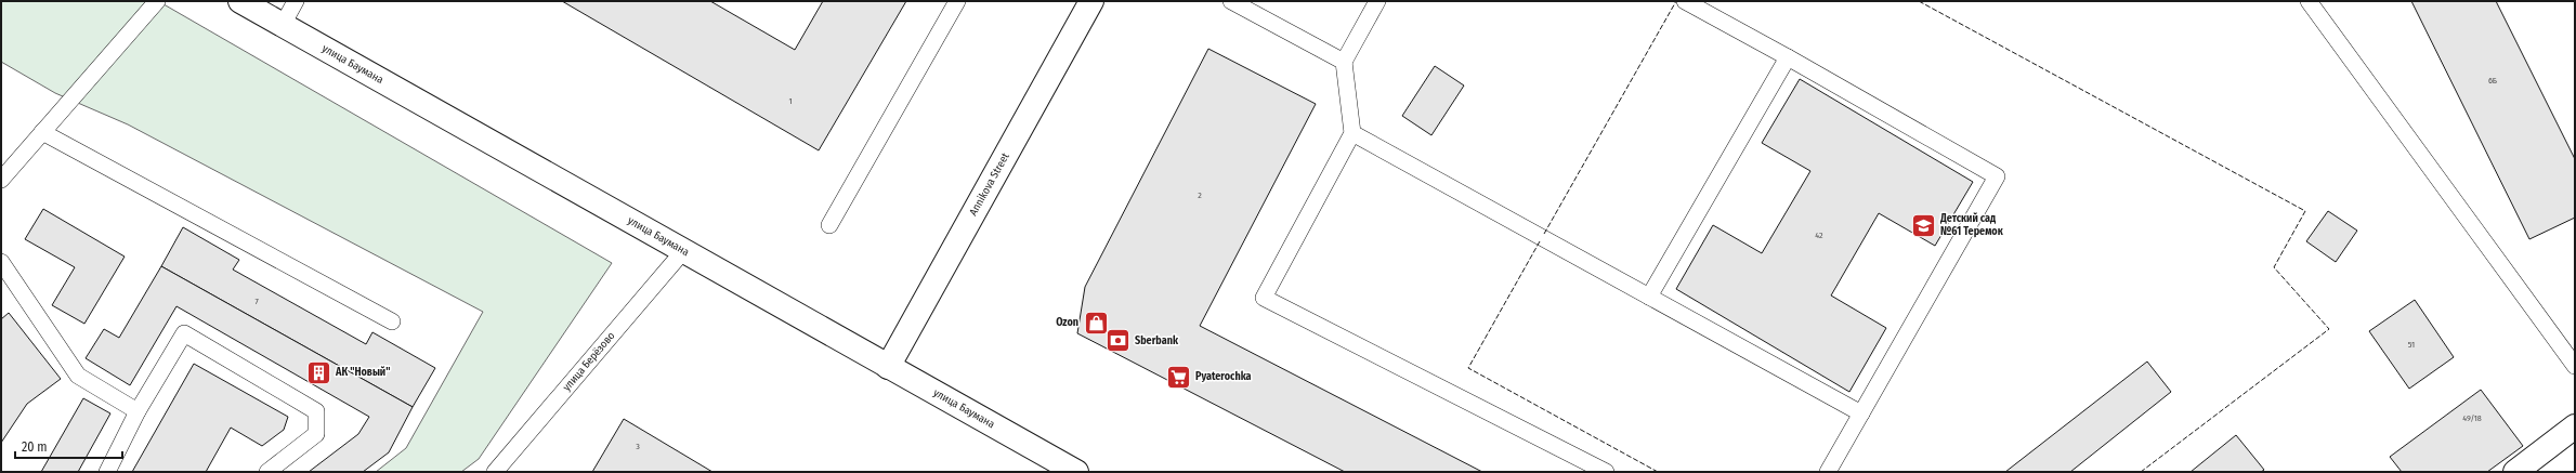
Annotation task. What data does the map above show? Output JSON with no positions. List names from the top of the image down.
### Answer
{
  "streets": {
    "street": ["улица Баумана", "Annikova Street"],
    "lane": ["улица Берёзово"]
  },
  "crossings": [
    ["улица Баумана", "Annikova Street"],
    ["улица Баумана", "улица Берёзово"]
  ],
  "places": {
    "school or university": ["Детский сад №61 Теремок"],
    "shop": ["Ozon"],
    "bank": ["Sberbank"],
    "building": ["АК \"Новый\""],
    "supermarket": ["Pyaterochka"]
  },
  "house_numbers": [
    "6Б",
    "1",
    "2",
    "42",
    "7",
    "51",
    "49/18",
    "3"
  ],
  "scale_bar": "20 m"
}
